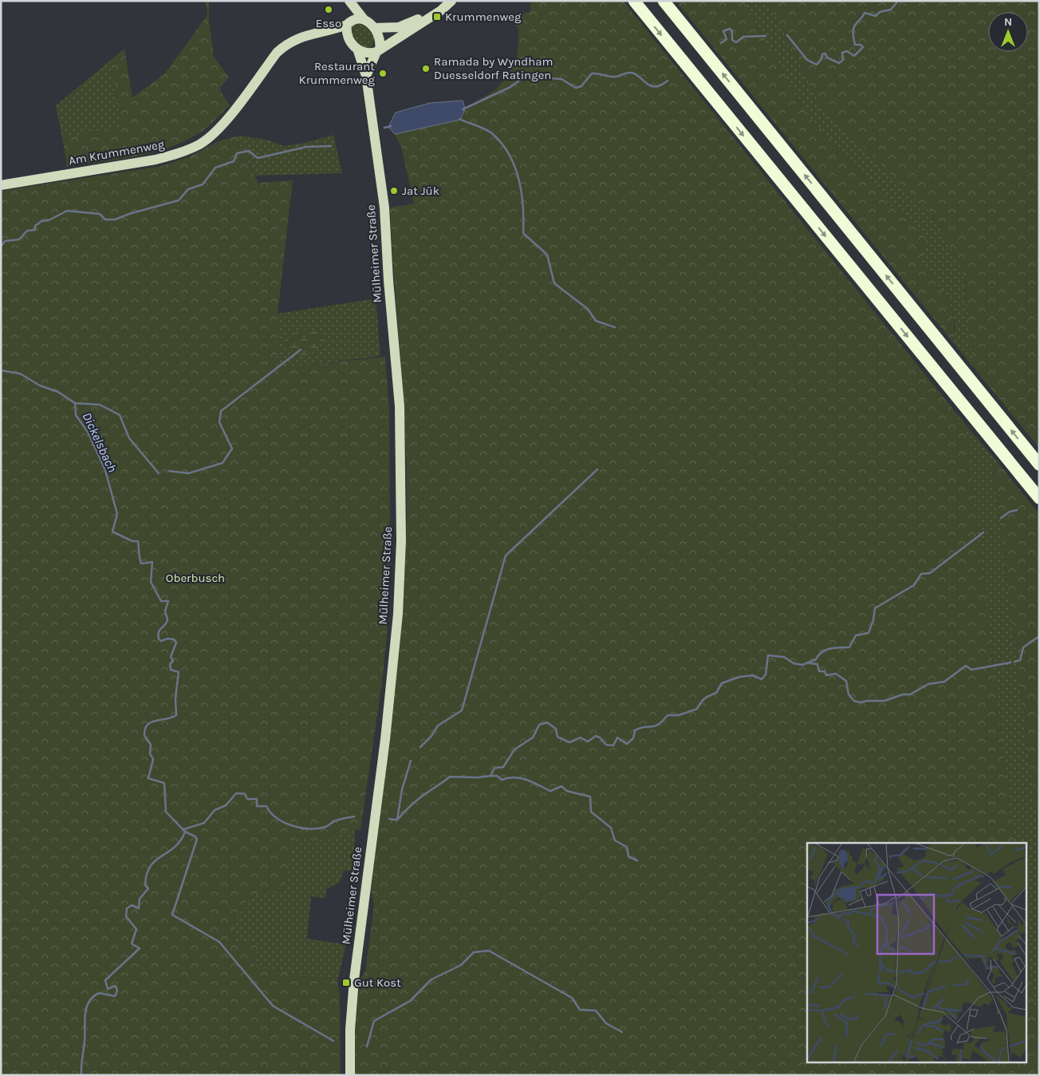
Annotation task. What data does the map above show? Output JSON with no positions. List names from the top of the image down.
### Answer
{
  "streets": {
    "main road": ["Am Krummenweg", "Mülheimer Straße"]
  },
  "crossings": [
    ["Am Krummenweg", "Mülheimer Straße"]
  ],
  "water": ["Dickelsbach"],
  "parks": ["Oberbusch"],
  "places": {
    "other": [
      "Esso",
      "Ramada by Wyndham Duesseldorf Ratingen",
      "Restaurant Krummenweg",
      "Jat Jük"
    ],
    "transit": ["Krummenweg", "Gut Kost"]
  },
  "north": "top"
}
